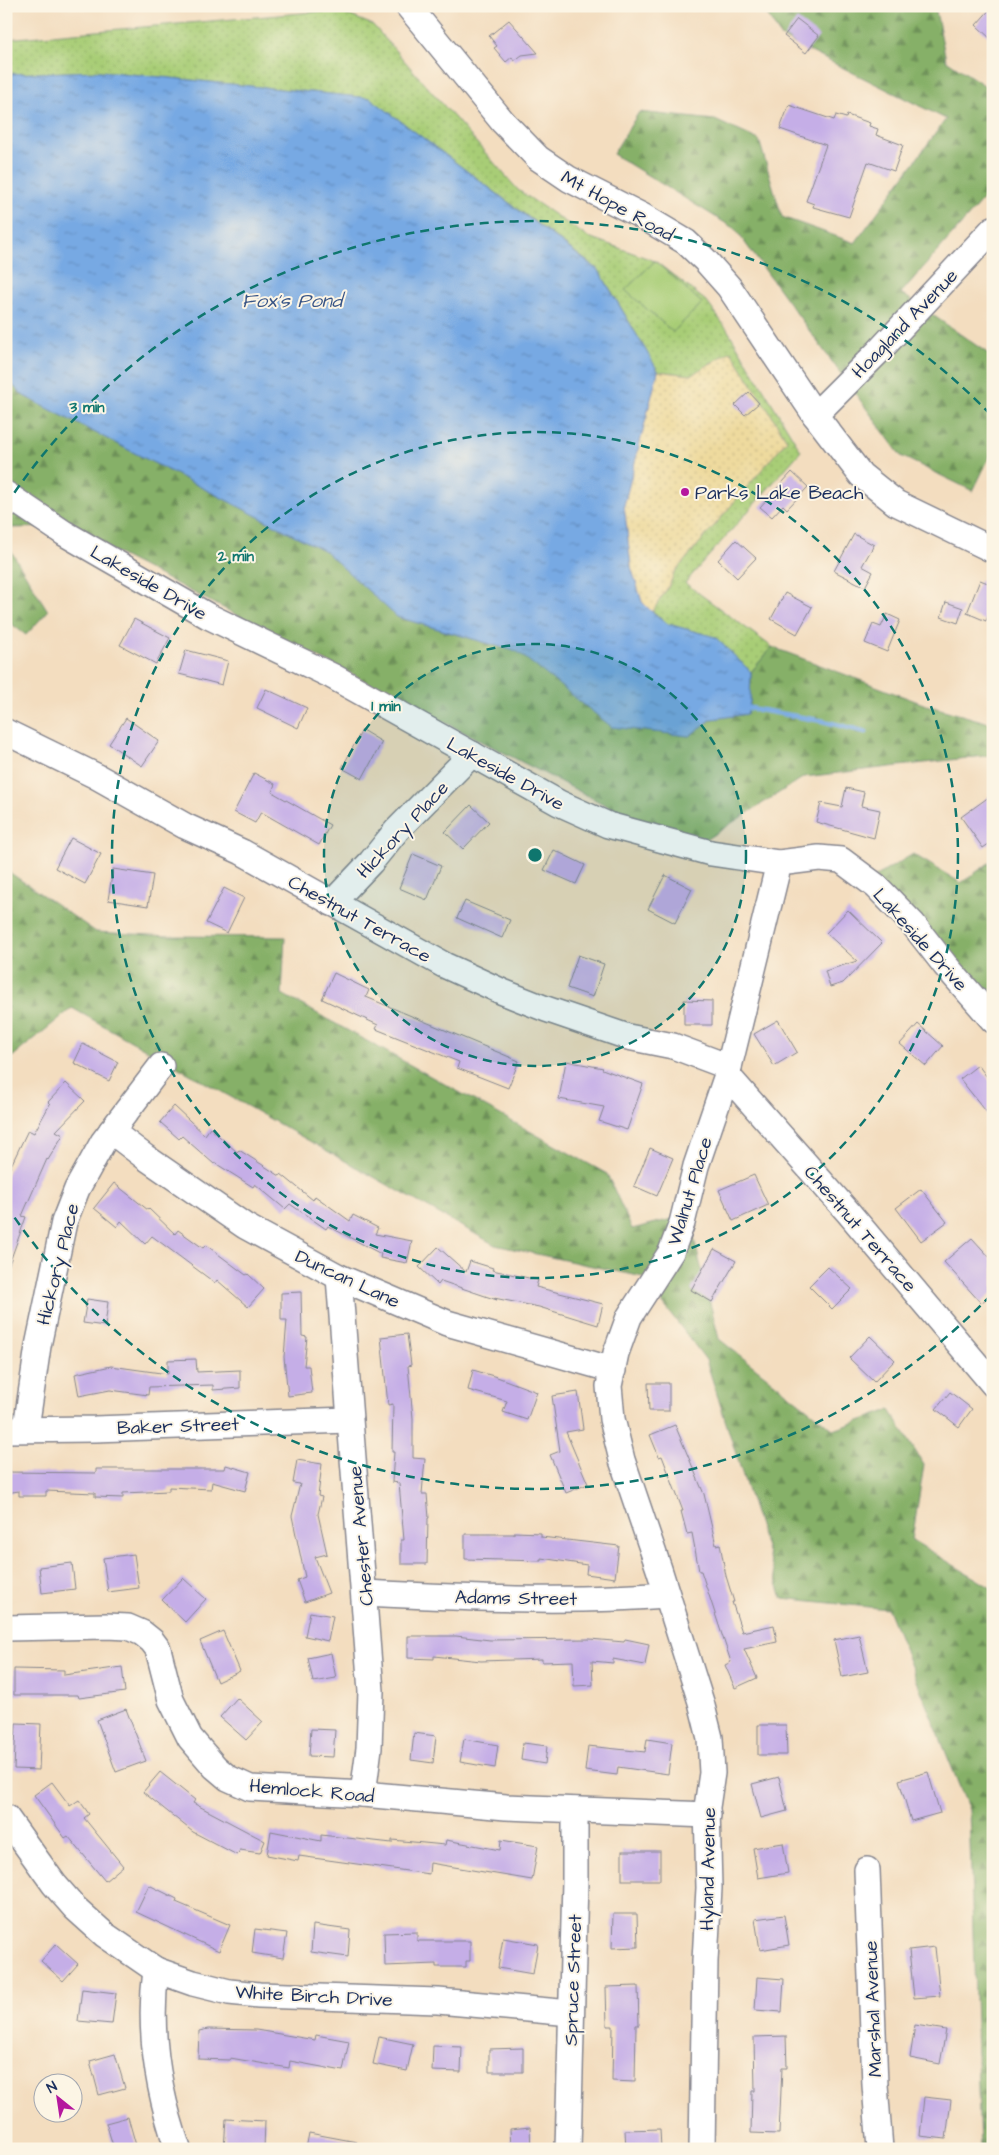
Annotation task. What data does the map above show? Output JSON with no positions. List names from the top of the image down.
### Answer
{
  "streets": {
    "street": [
      "Mt Hope Road",
      "Hoagland Avenue",
      "Lakeside Drive",
      "Hickory Place",
      "Chestnut Terrace",
      "Walnut Place",
      "Duncan Lane",
      "Baker Street",
      "Chester Avenue",
      "Adams Street",
      "Hemlock Road",
      "Hyland Avenue",
      "Spruce Street",
      "White Birch Drive",
      "Marshal Avenue"
    ]
  },
  "crossings": [
    ["Mt Hope Road", "Hoagland Avenue"],
    ["Lakeside Drive", "Hickory Place"],
    ["Lakeside Drive", "Walnut Place"],
    ["Hickory Place", "Chestnut Terrace"],
    ["Hickory Place", "Duncan Lane"],
    ["Hickory Place", "Baker Street"],
    ["Chestnut Terrace", "Walnut Place"],
    ["Walnut Place", "Duncan Lane"],
    ["Walnut Place", "Adams Street"],
    ["Walnut Place", "Hyland Avenue"],
    ["Duncan Lane", "Chester Avenue"],
    ["Baker Street", "Chester Avenue"],
    ["Chester Avenue", "Adams Street"],
    ["Chester Avenue", "Hemlock Road"],
    ["Adams Street", "Hyland Avenue"],
    ["Hemlock Road", "Hyland Avenue"],
    ["Hemlock Road", "Spruce Street"],
    ["Spruce Street", "White Birch Drive"]
  ],
  "water": ["Fox's Pond"],
  "places": ["Parks Lake Beach"],
  "north": "top left",
  "rings": ["3 min", "2 min", "1 min"]
}
